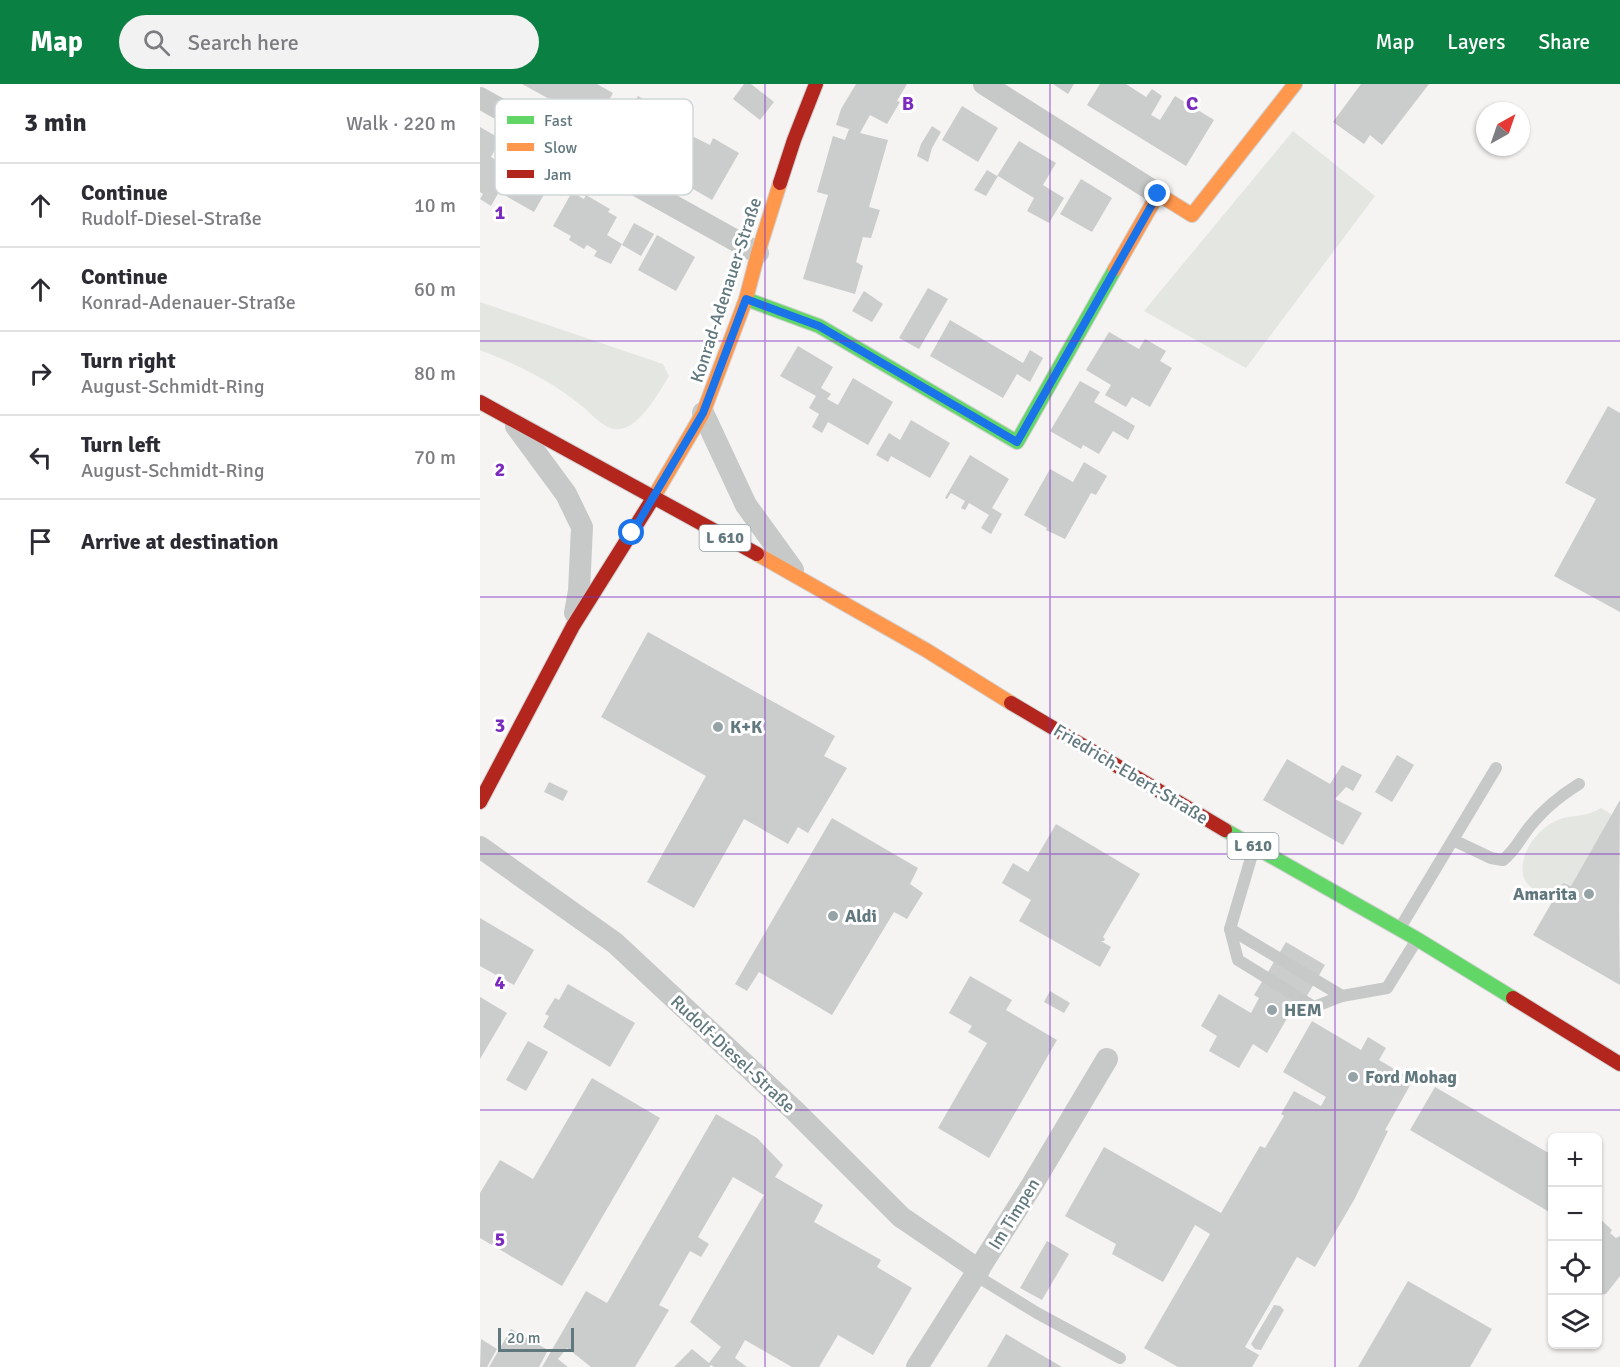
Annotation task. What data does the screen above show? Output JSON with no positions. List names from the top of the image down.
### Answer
{
  "streets": {
    "street": [
      "Konrad-Adenauer-Straße",
      "L 610",
      "Friedrich-Ebert-Straße",
      "Rudolf-Diesel-Straße",
      "Im Timpen"
    ]
  },
  "crossings": [
    ["Konrad-Adenauer-Straße", "Friedrich-Ebert-Straße"],
    ["Rudolf-Diesel-Straße", "Im Timpen"]
  ],
  "places": [
    "K+K",
    "Amarita",
    "Aldi",
    "HEM",
    "Ford Mohag"
  ],
  "legend": ["Fast", "Slow", "Jam"],
  "scale_bar": "20 m",
  "north": "top right",
  "page": {
    "header": "Map",
    "search": "Search here",
    "nav": ["Map", "Layers", "Share"],
    "heading": ["3 min", "Walk · 220 m"],
    "list": [
      ["Continue", "Rudolf-Diesel-Straße", "10 m"],
      ["Continue", "Konrad-Adenauer-Straße", "60 m"],
      ["Turn right", "August-Schmidt-Ring", "80 m"],
      ["Turn left", "August-Schmidt-Ring", "70 m"],
      "Arrive at destination"
    ],
    "map_buttons": ["+", "−"],
    "scale": "20 m"
  },
  "grid": {
    "columns": ["B", "C"],
    "rows": [
      "1",
      "2",
      "3",
      "4",
      "5"
    ]
  }
}
